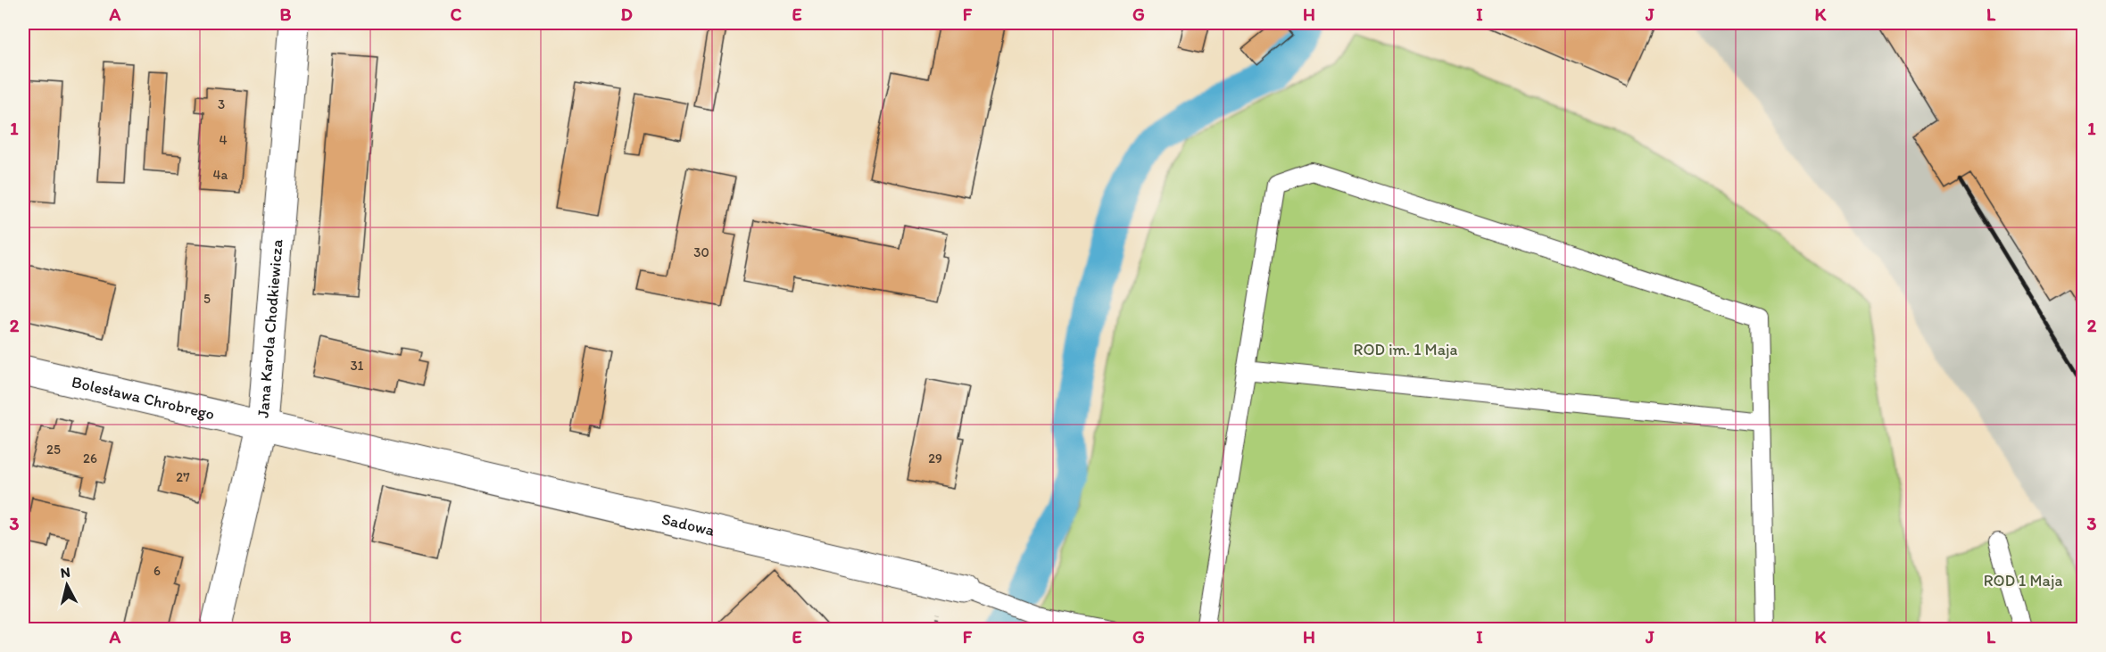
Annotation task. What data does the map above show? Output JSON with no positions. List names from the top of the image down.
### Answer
{
  "streets": {
    "street": ["Jana Karola Chodkiewicza", "Bolesława Chrobrego", "Sadowa"]
  },
  "crossings": [
    ["Jana Karola Chodkiewicza", "Bolesława Chrobrego"],
    ["Jana Karola Chodkiewicza", "Sadowa"],
    ["Bolesława Chrobrego", "Sadowa"]
  ],
  "parks": ["ROD im. 1 Maja", "ROD 1 Maja"],
  "house_numbers": [
    "3",
    "4",
    "4a",
    "30",
    "5",
    "31",
    "25",
    "26",
    "29",
    "27",
    "6"
  ],
  "north": "top",
  "grid": {
    "columns": [
      "A",
      "B",
      "C",
      "D",
      "E",
      "F",
      "G",
      "H",
      "I",
      "J",
      "K",
      "L"
    ],
    "rows": ["1", "2", "3"]
  }
}
